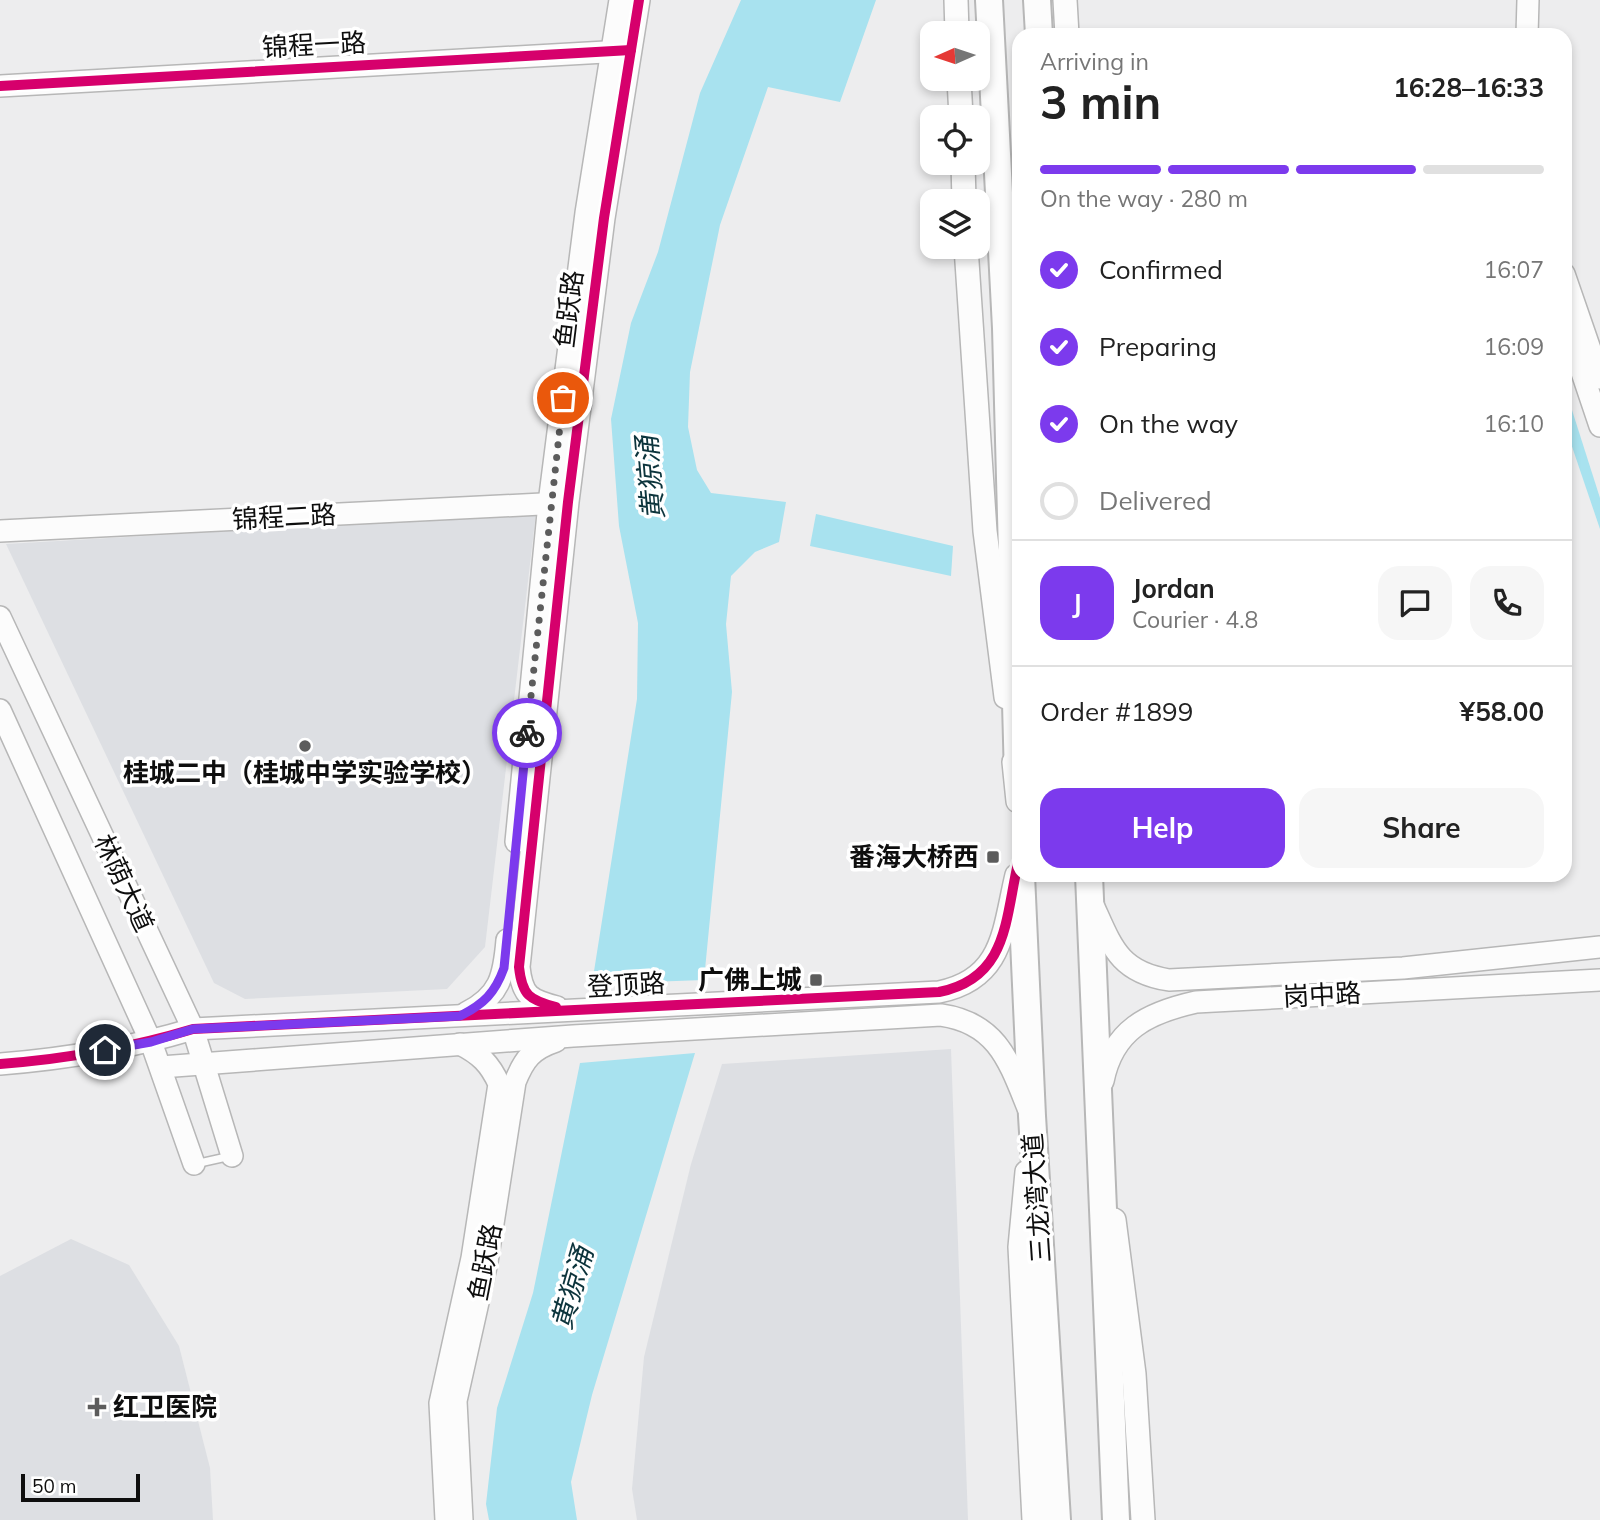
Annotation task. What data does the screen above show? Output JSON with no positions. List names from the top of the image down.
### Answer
{
  "streets": {
    "highway": ["三龙湾大道"],
    "street": [
      "锦程一路",
      "鱼跃路",
      "锦程二路",
      "林荫大道",
      "登顶路",
      "岗中路"
    ]
  },
  "crossings": [
    ["锦程一路", "鱼跃路"],
    ["鱼跃路", "锦程二路"],
    ["鱼跃路", "登顶路"],
    ["林荫大道", "登顶路"],
    ["登顶路", "三龙湾大道"]
  ],
  "water": ["黄猄涌"],
  "places": {
    "other": ["桂城二中（桂城中学实验学校）"],
    "transit": ["番海大桥西", "广佛上城"],
    "health": ["红卫医院"]
  },
  "scale_bar": "50 m",
  "north": "left",
  "page": {
    "heading": ["3 min", "Arriving in", "16:28–16:33"],
    "panel": [
      "Jordan",
      "Courier · 4.8",
      "Order #1899",
      "¥58.00"
    ],
    "bar": "On the way · 280 m",
    "list": [
      ["Confirmed", "16:07"],
      ["Preparing", "16:09"],
      ["On the way", "16:10"],
      "Delivered"
    ],
    "round": "J",
    "buttons": ["Help", "Share"],
    "scale": "50 m"
  }
}
